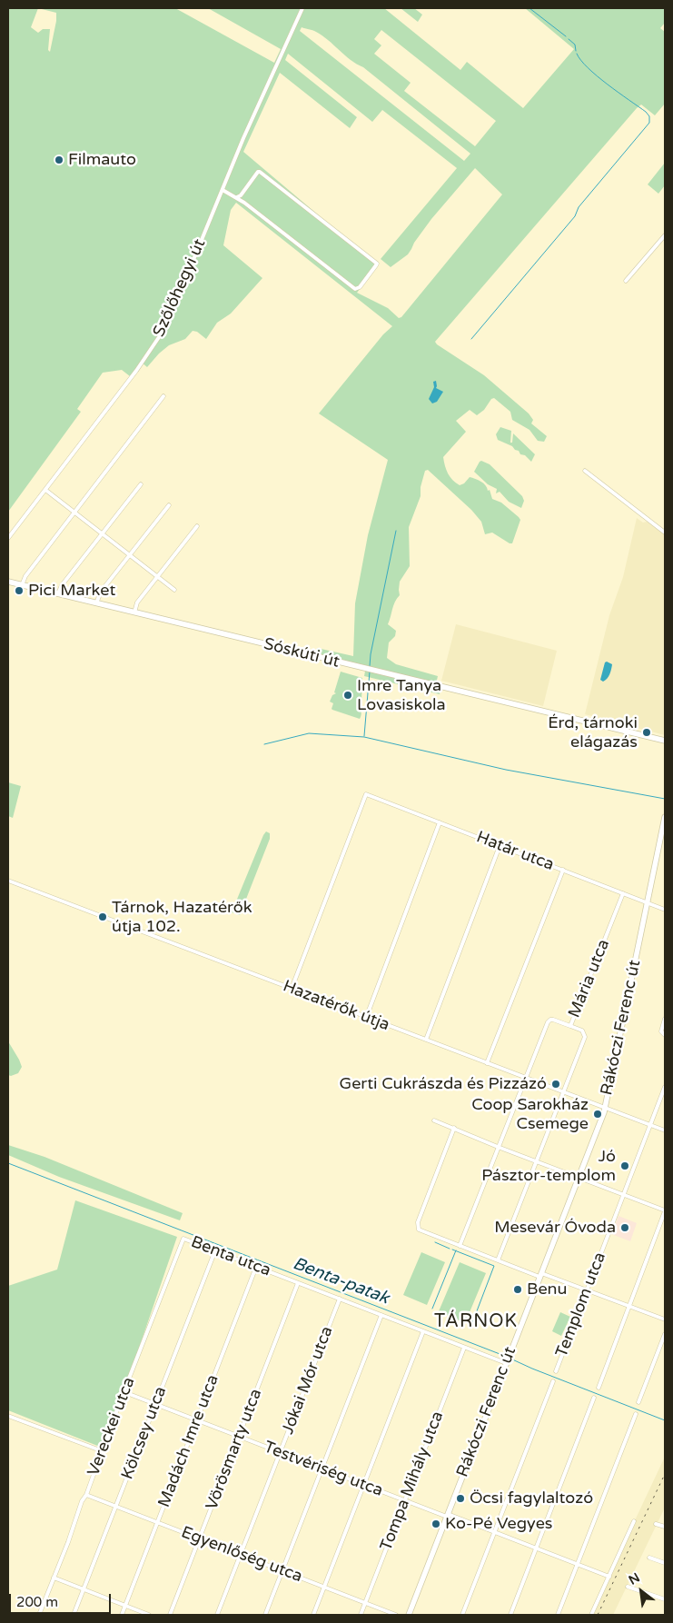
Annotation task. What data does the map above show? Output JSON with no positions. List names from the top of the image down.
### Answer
{
  "streets": {
    "street": [
      "Szőlőhegyi út",
      "Sóskúti út",
      "Határ utca",
      "Mária utca",
      "Hazatérők útja",
      "Rákóczi Ferenc út",
      "Benta utca",
      "Templom utca",
      "Jókai Mór utca",
      "Vereckei utca",
      "Kölcsey utca",
      "Madách Imre utca",
      "Vörösmarty utca",
      "Testvériség utca",
      "Tompa Mihály utca",
      "Egyenlőség utca"
    ]
  },
  "crossings": [
    ["Határ utca", "Mária utca"],
    ["Határ utca", "Hazatérők útja"],
    ["Határ utca", "Rákóczi Ferenc út"],
    ["Mária utca", "Hazatérők útja"],
    ["Hazatérők útja", "Rákóczi Ferenc út"],
    ["Hazatérők útja", "Templom utca"],
    ["Rákóczi Ferenc út", "Benta utca"],
    ["Rákóczi Ferenc út", "Testvériség utca"],
    ["Benta utca", "Jókai Mór utca"],
    ["Benta utca", "Vereckei utca"],
    ["Benta utca", "Kölcsey utca"],
    ["Benta utca", "Madách Imre utca"],
    ["Benta utca", "Vörösmarty utca"],
    ["Benta utca", "Tompa Mihály utca"],
    ["Jókai Mór utca", "Testvériség utca"],
    ["Jókai Mór utca", "Egyenlőség utca"],
    ["Vereckei utca", "Testvériség utca"],
    ["Vereckei utca", "Egyenlőség utca"],
    ["Kölcsey utca", "Testvériség utca"],
    ["Kölcsey utca", "Egyenlőség utca"],
    ["Madách Imre utca", "Testvériség utca"],
    ["Madách Imre utca", "Egyenlőség utca"],
    ["Vörösmarty utca", "Testvériség utca"],
    ["Vörösmarty utca", "Egyenlőség utca"],
    ["Testvériség utca", "Tompa Mihály utca"],
    ["Tompa Mihály utca", "Egyenlőség utca"]
  ],
  "districts": ["TÁRNOK"],
  "water": ["Benta-patak"],
  "places": [
    "Filmauto",
    "Pici Market",
    "Imre Tanya Lovasiskola",
    "Érd, tárnoki elágazás",
    "Tárnok, Hazatérők útja 102.",
    "Gerti Cukrászda és Pizzázó",
    "Coop Sarokház Csemege",
    "Jó Pásztor-templom",
    "Mesevár Óvoda",
    "Benu",
    "Öcsi fagylaltozó",
    "Ko-Pé Vegyes"
  ],
  "scale_bar": "200 m",
  "north": "top left"
}
